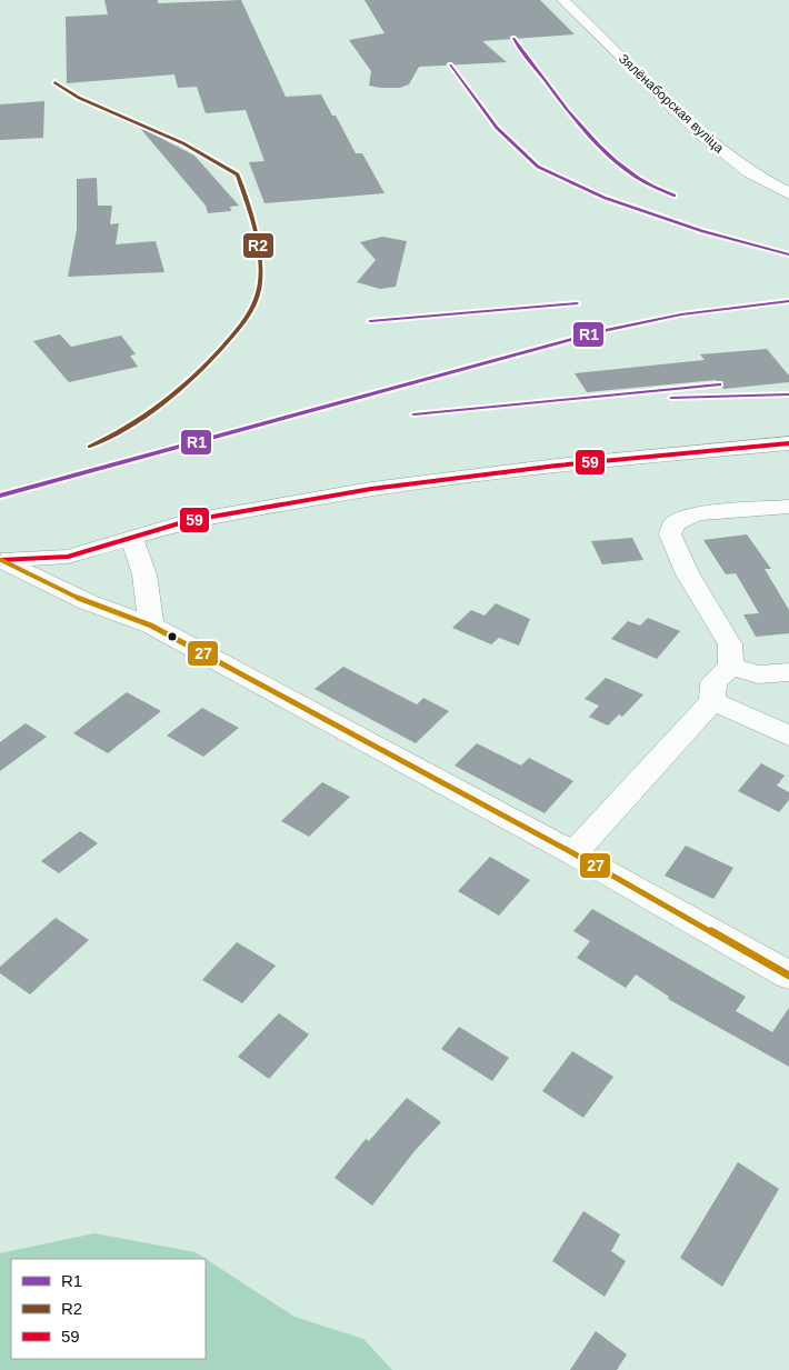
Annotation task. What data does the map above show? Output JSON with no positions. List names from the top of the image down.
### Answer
{
  "streets": {
    "main road": ["Зялёнаборская вуліца"]
  },
  "lines": [
    "transit line R1",
    "transit line R2",
    "transit line 59",
    "transit line 27"
  ],
  "legend": ["R1", "R2", "59"]
}
